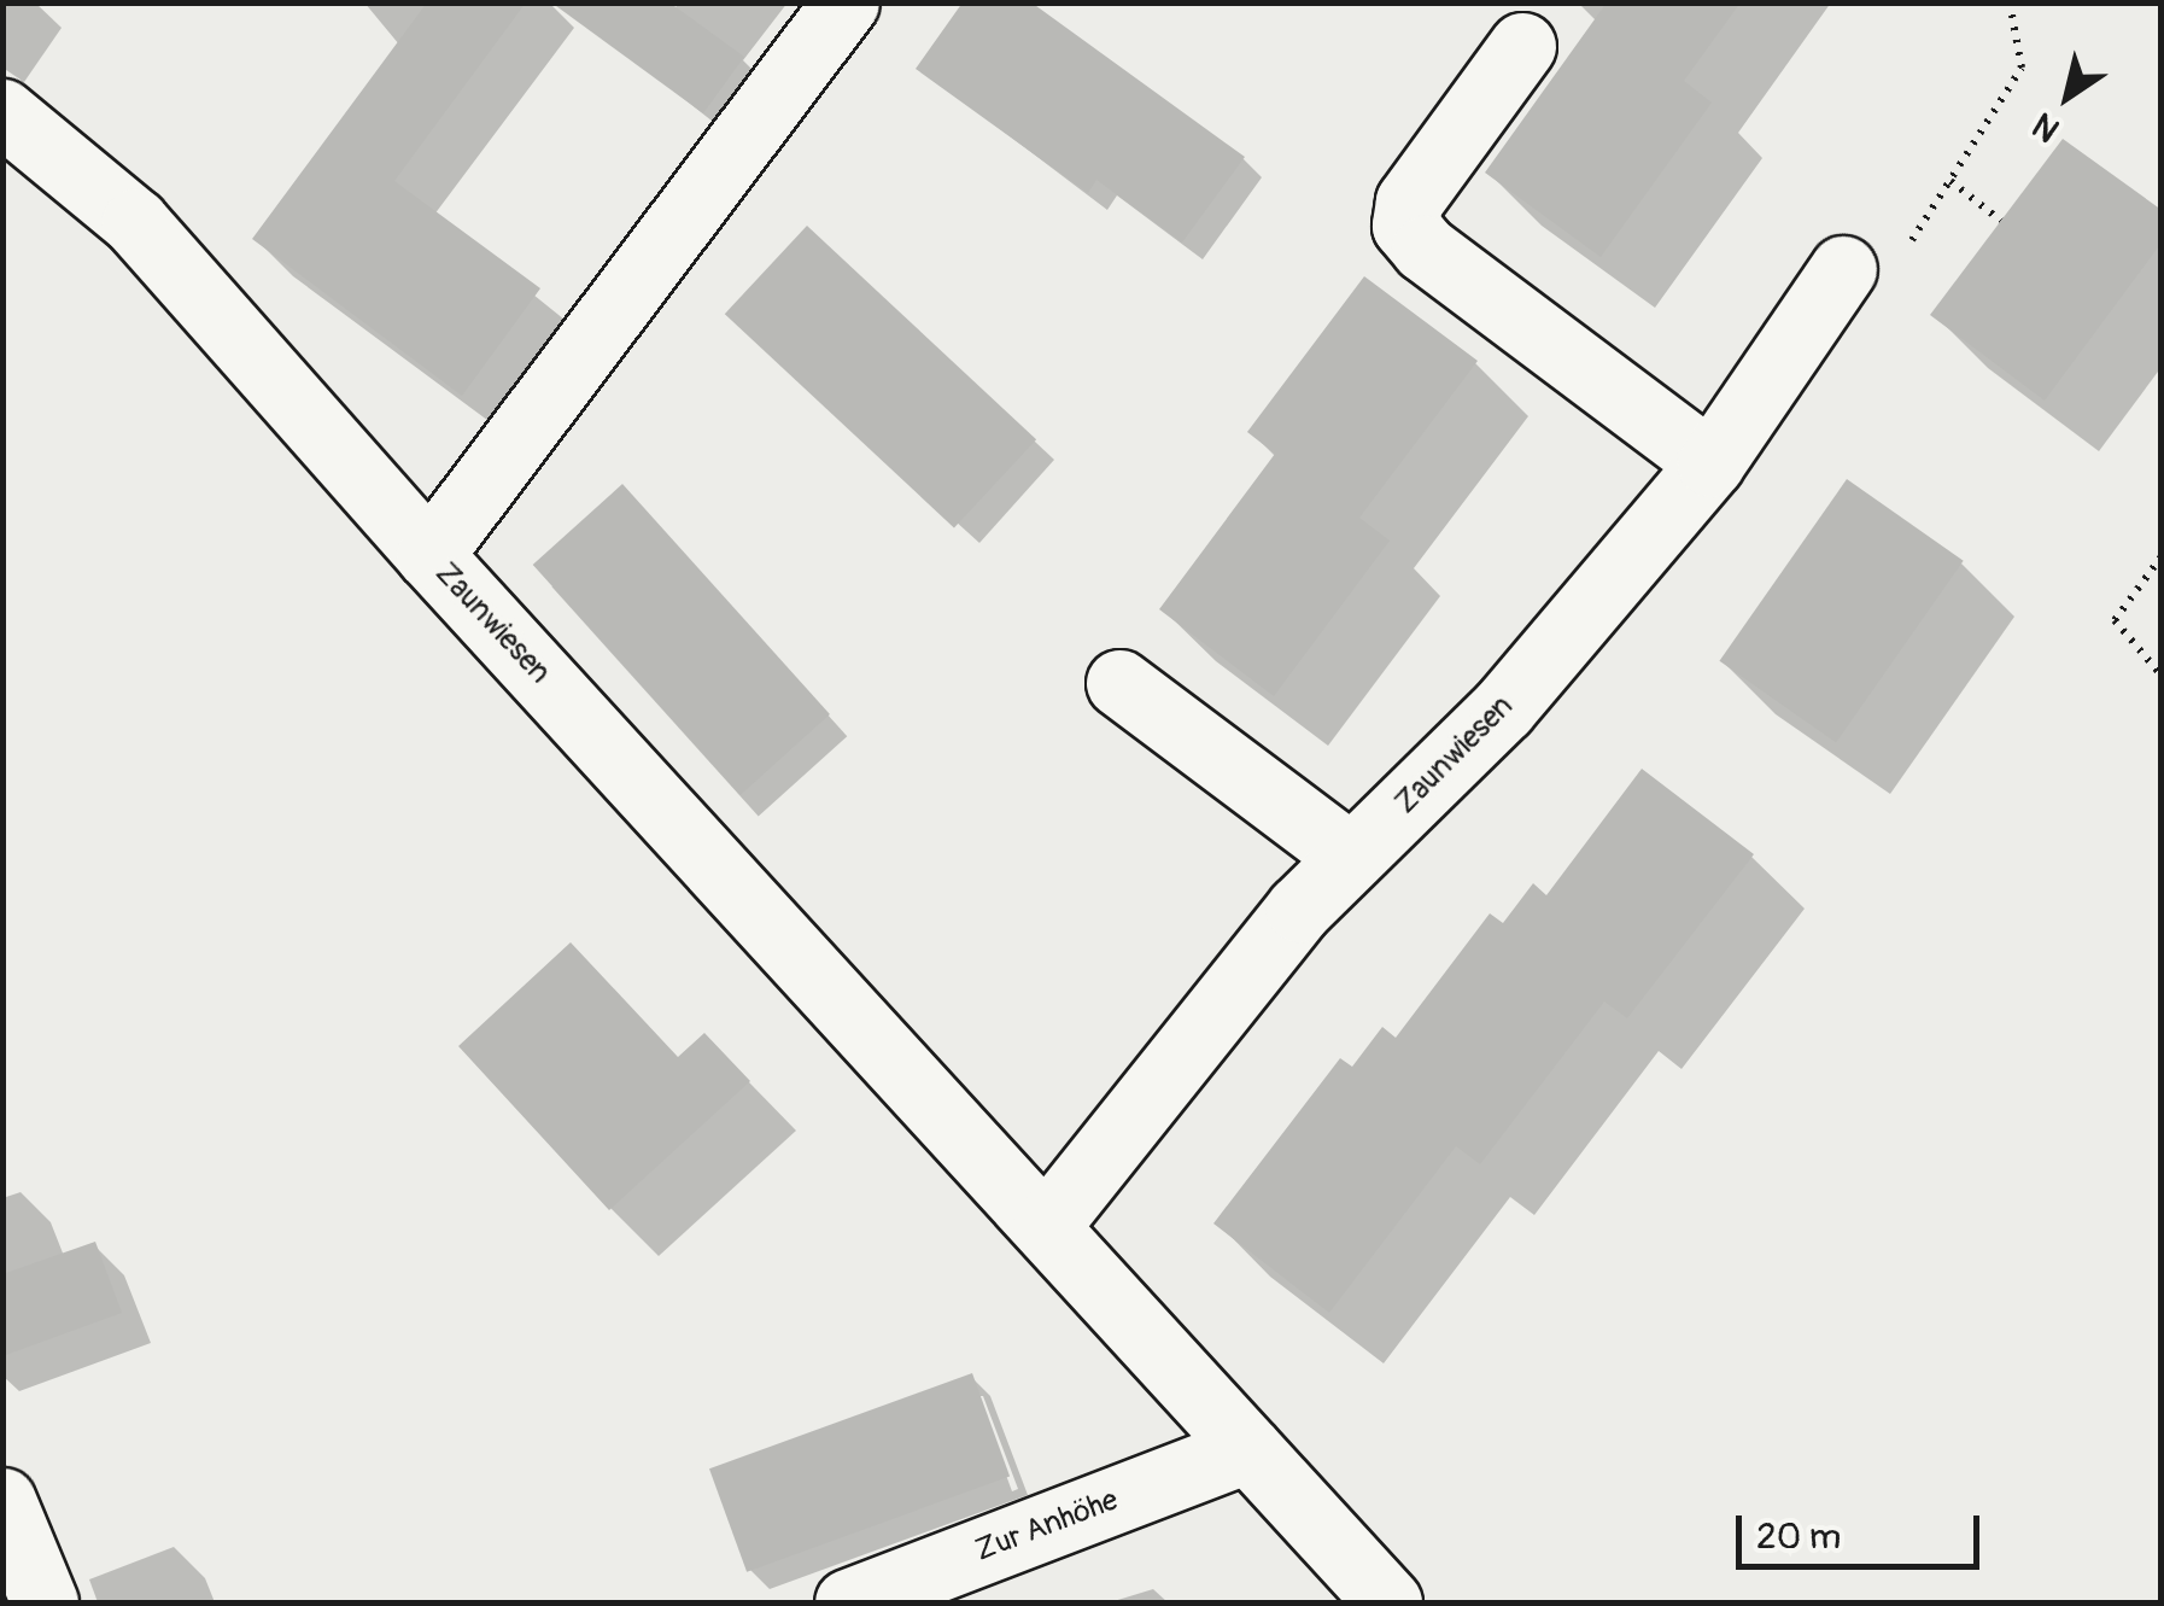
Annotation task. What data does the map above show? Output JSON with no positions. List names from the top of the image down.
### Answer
{
  "streets": {
    "street": ["Zaunwiesen", "Zur Anhöhe"]
  },
  "crossings": [
    ["Zaunwiesen", "Zur Anhöhe"]
  ],
  "scale_bar": "20 m",
  "north": "bottom left"
}
